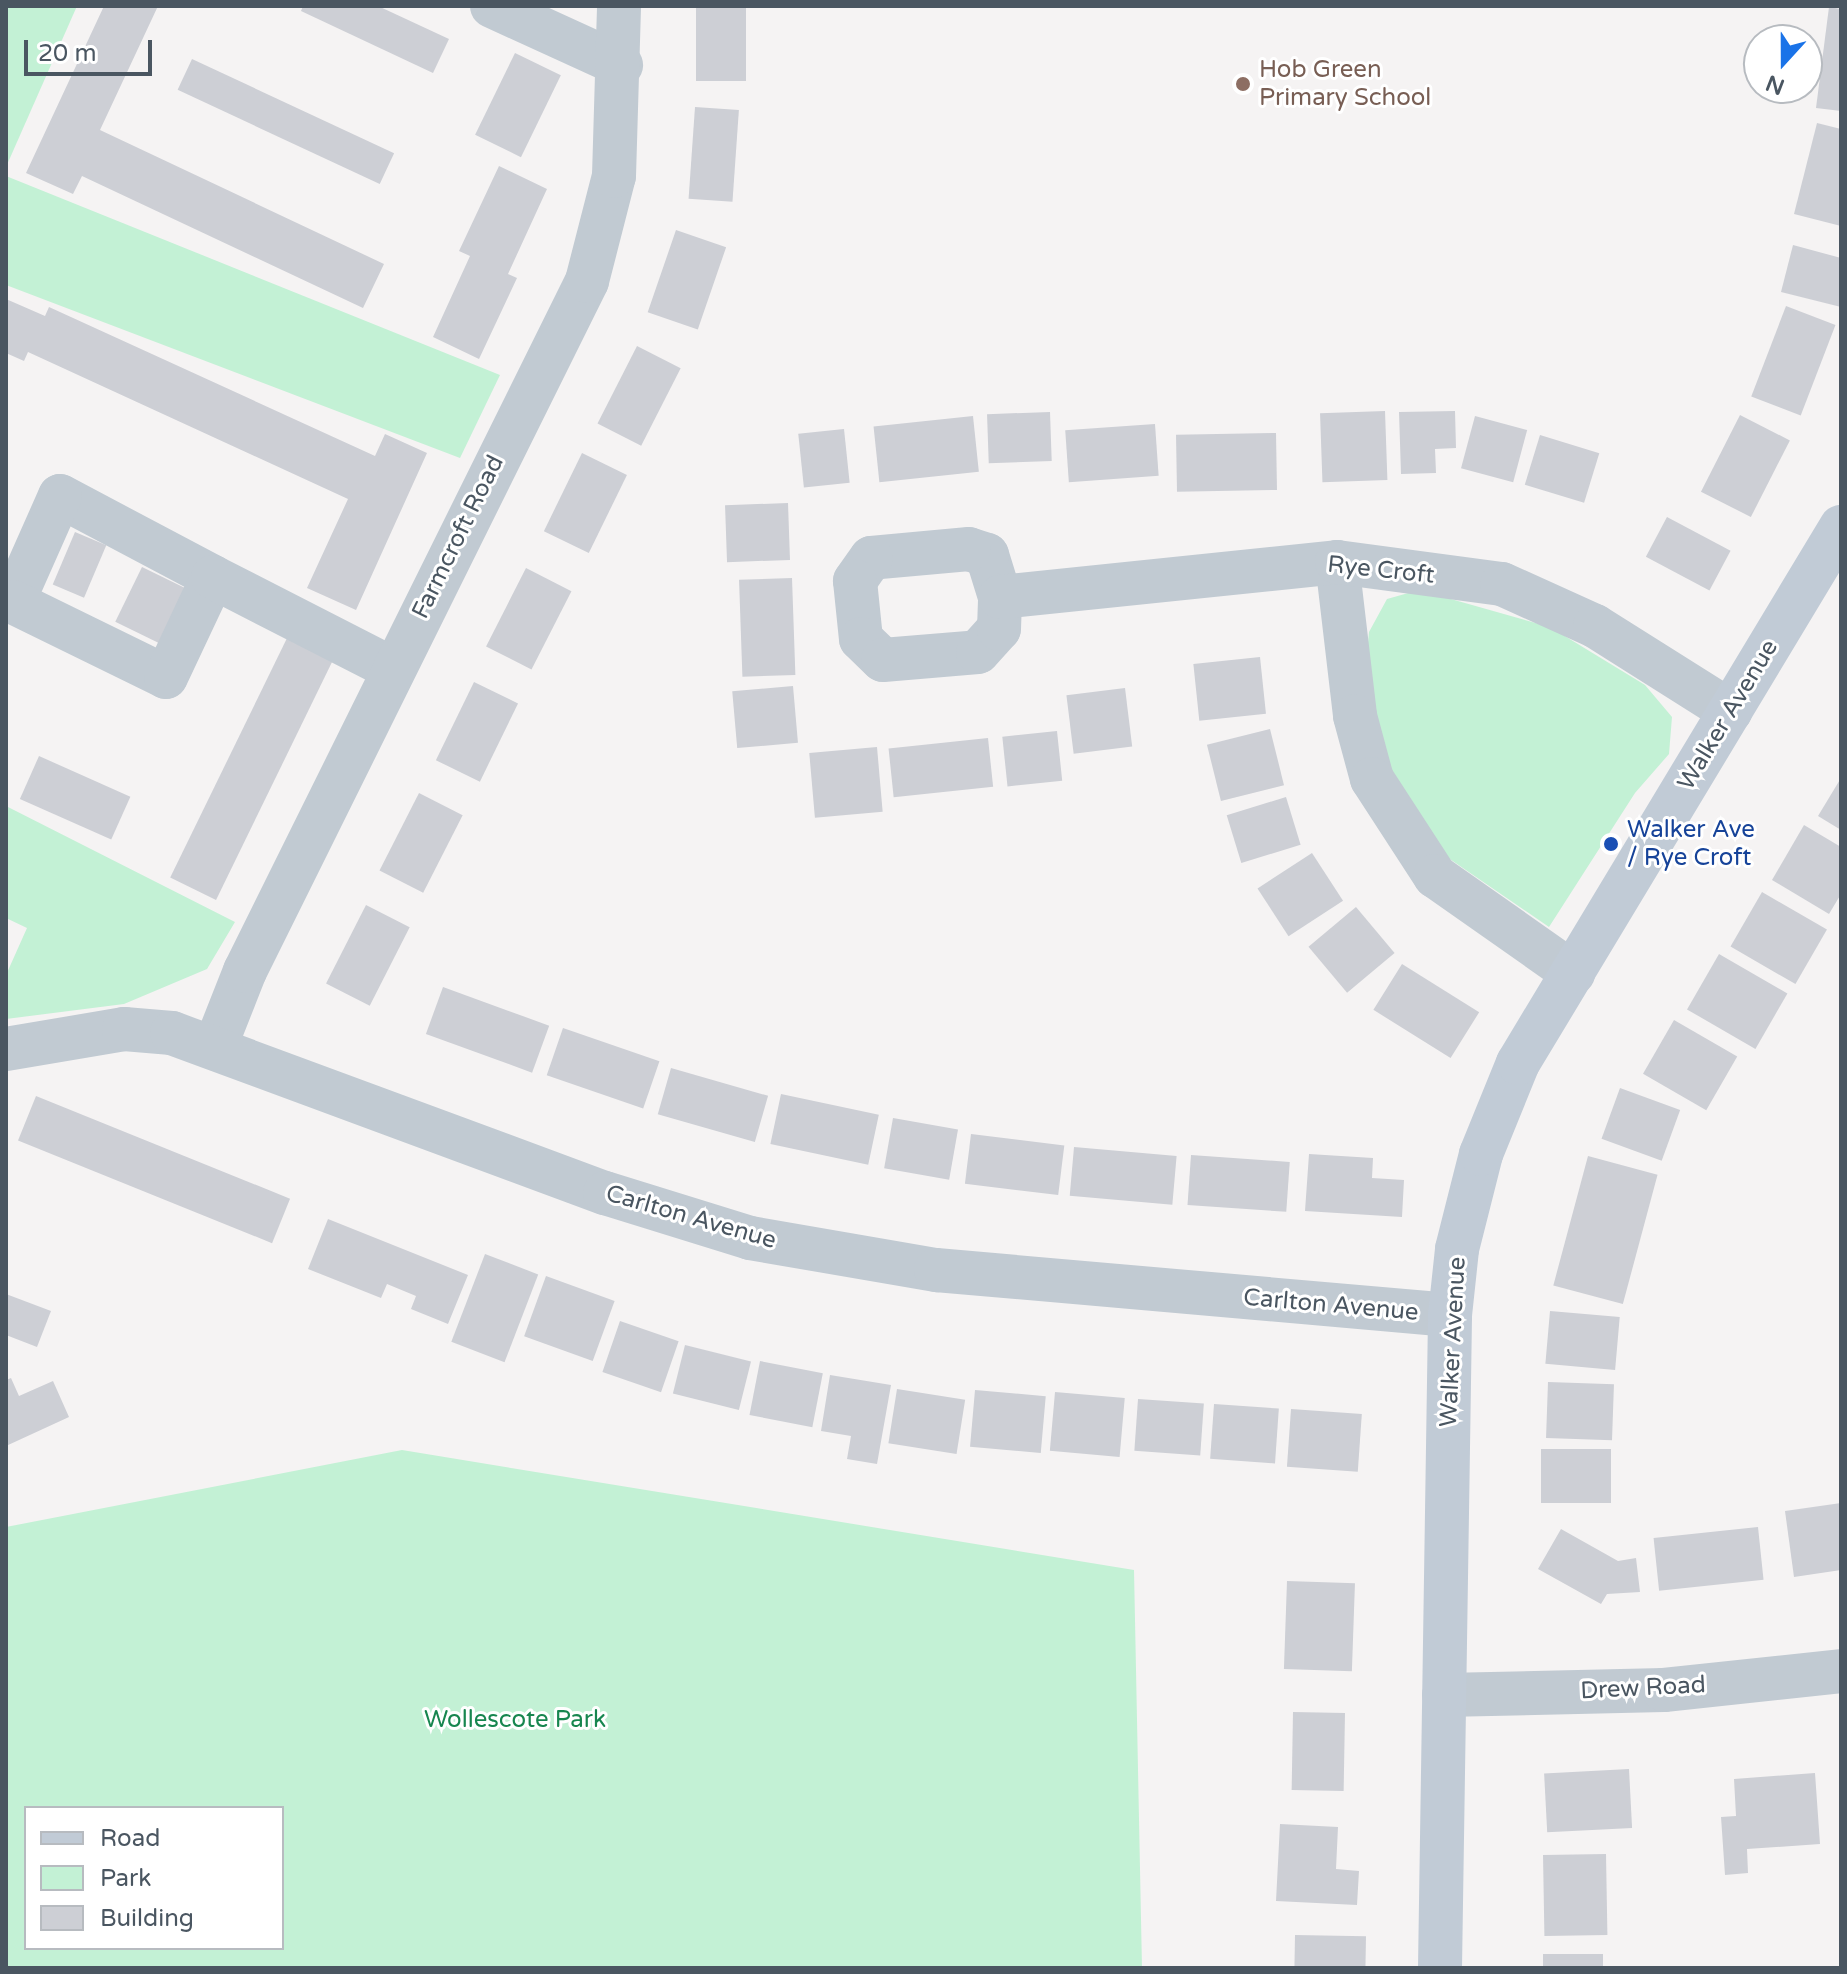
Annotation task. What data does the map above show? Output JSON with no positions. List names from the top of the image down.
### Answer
{
  "streets": {
    "street": [
      "Farmcroft Road",
      "Rye Croft",
      "Walker Avenue",
      "Carlton Avenue",
      "Drew Road"
    ]
  },
  "crossings": [
    ["Farmcroft Road", "Carlton Avenue"],
    ["Rye Croft", "Walker Avenue"],
    ["Walker Avenue", "Carlton Avenue"],
    ["Walker Avenue", "Drew Road"]
  ],
  "parks": ["Wollescote Park"],
  "places": ["Hob Green Primary School", "Walker Ave / Rye Croft"],
  "legend": ["Road", "Park", "Building"],
  "scale_bar": "20 m",
  "north": "bottom"
}
